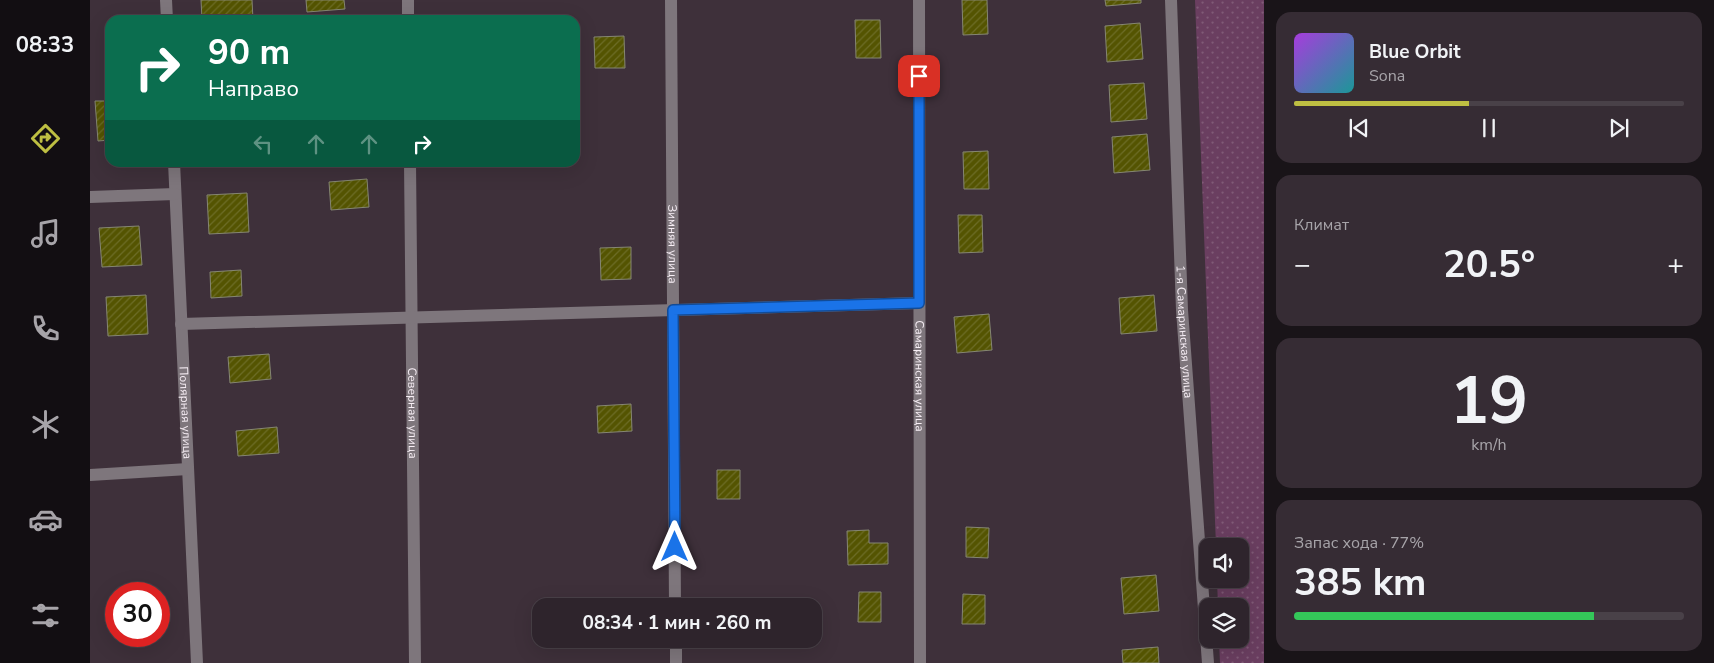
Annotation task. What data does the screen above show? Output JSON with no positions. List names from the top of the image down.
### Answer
{
  "streets": {
    "street": [
      "Зимняя улица",
      "1-я Самаринская улица",
      "Самаринская улица",
      "Полярная улица",
      "Северная улица"
    ]
  },
  "page": {
    "tabs": "08:33",
    "turn": ["90 m", "Направо"],
    "song": ["Blue Orbit", "Sona"],
    "tile": [
      "Климат",
      ["19", "km/h"],
      ["Запас хода · 77%", "385 km"]
    ],
    "heat": ["−", "20.5°", "+"],
    "limit": "30",
    "trip": "08:34 · 1 мин · 260 m"
  }
}
